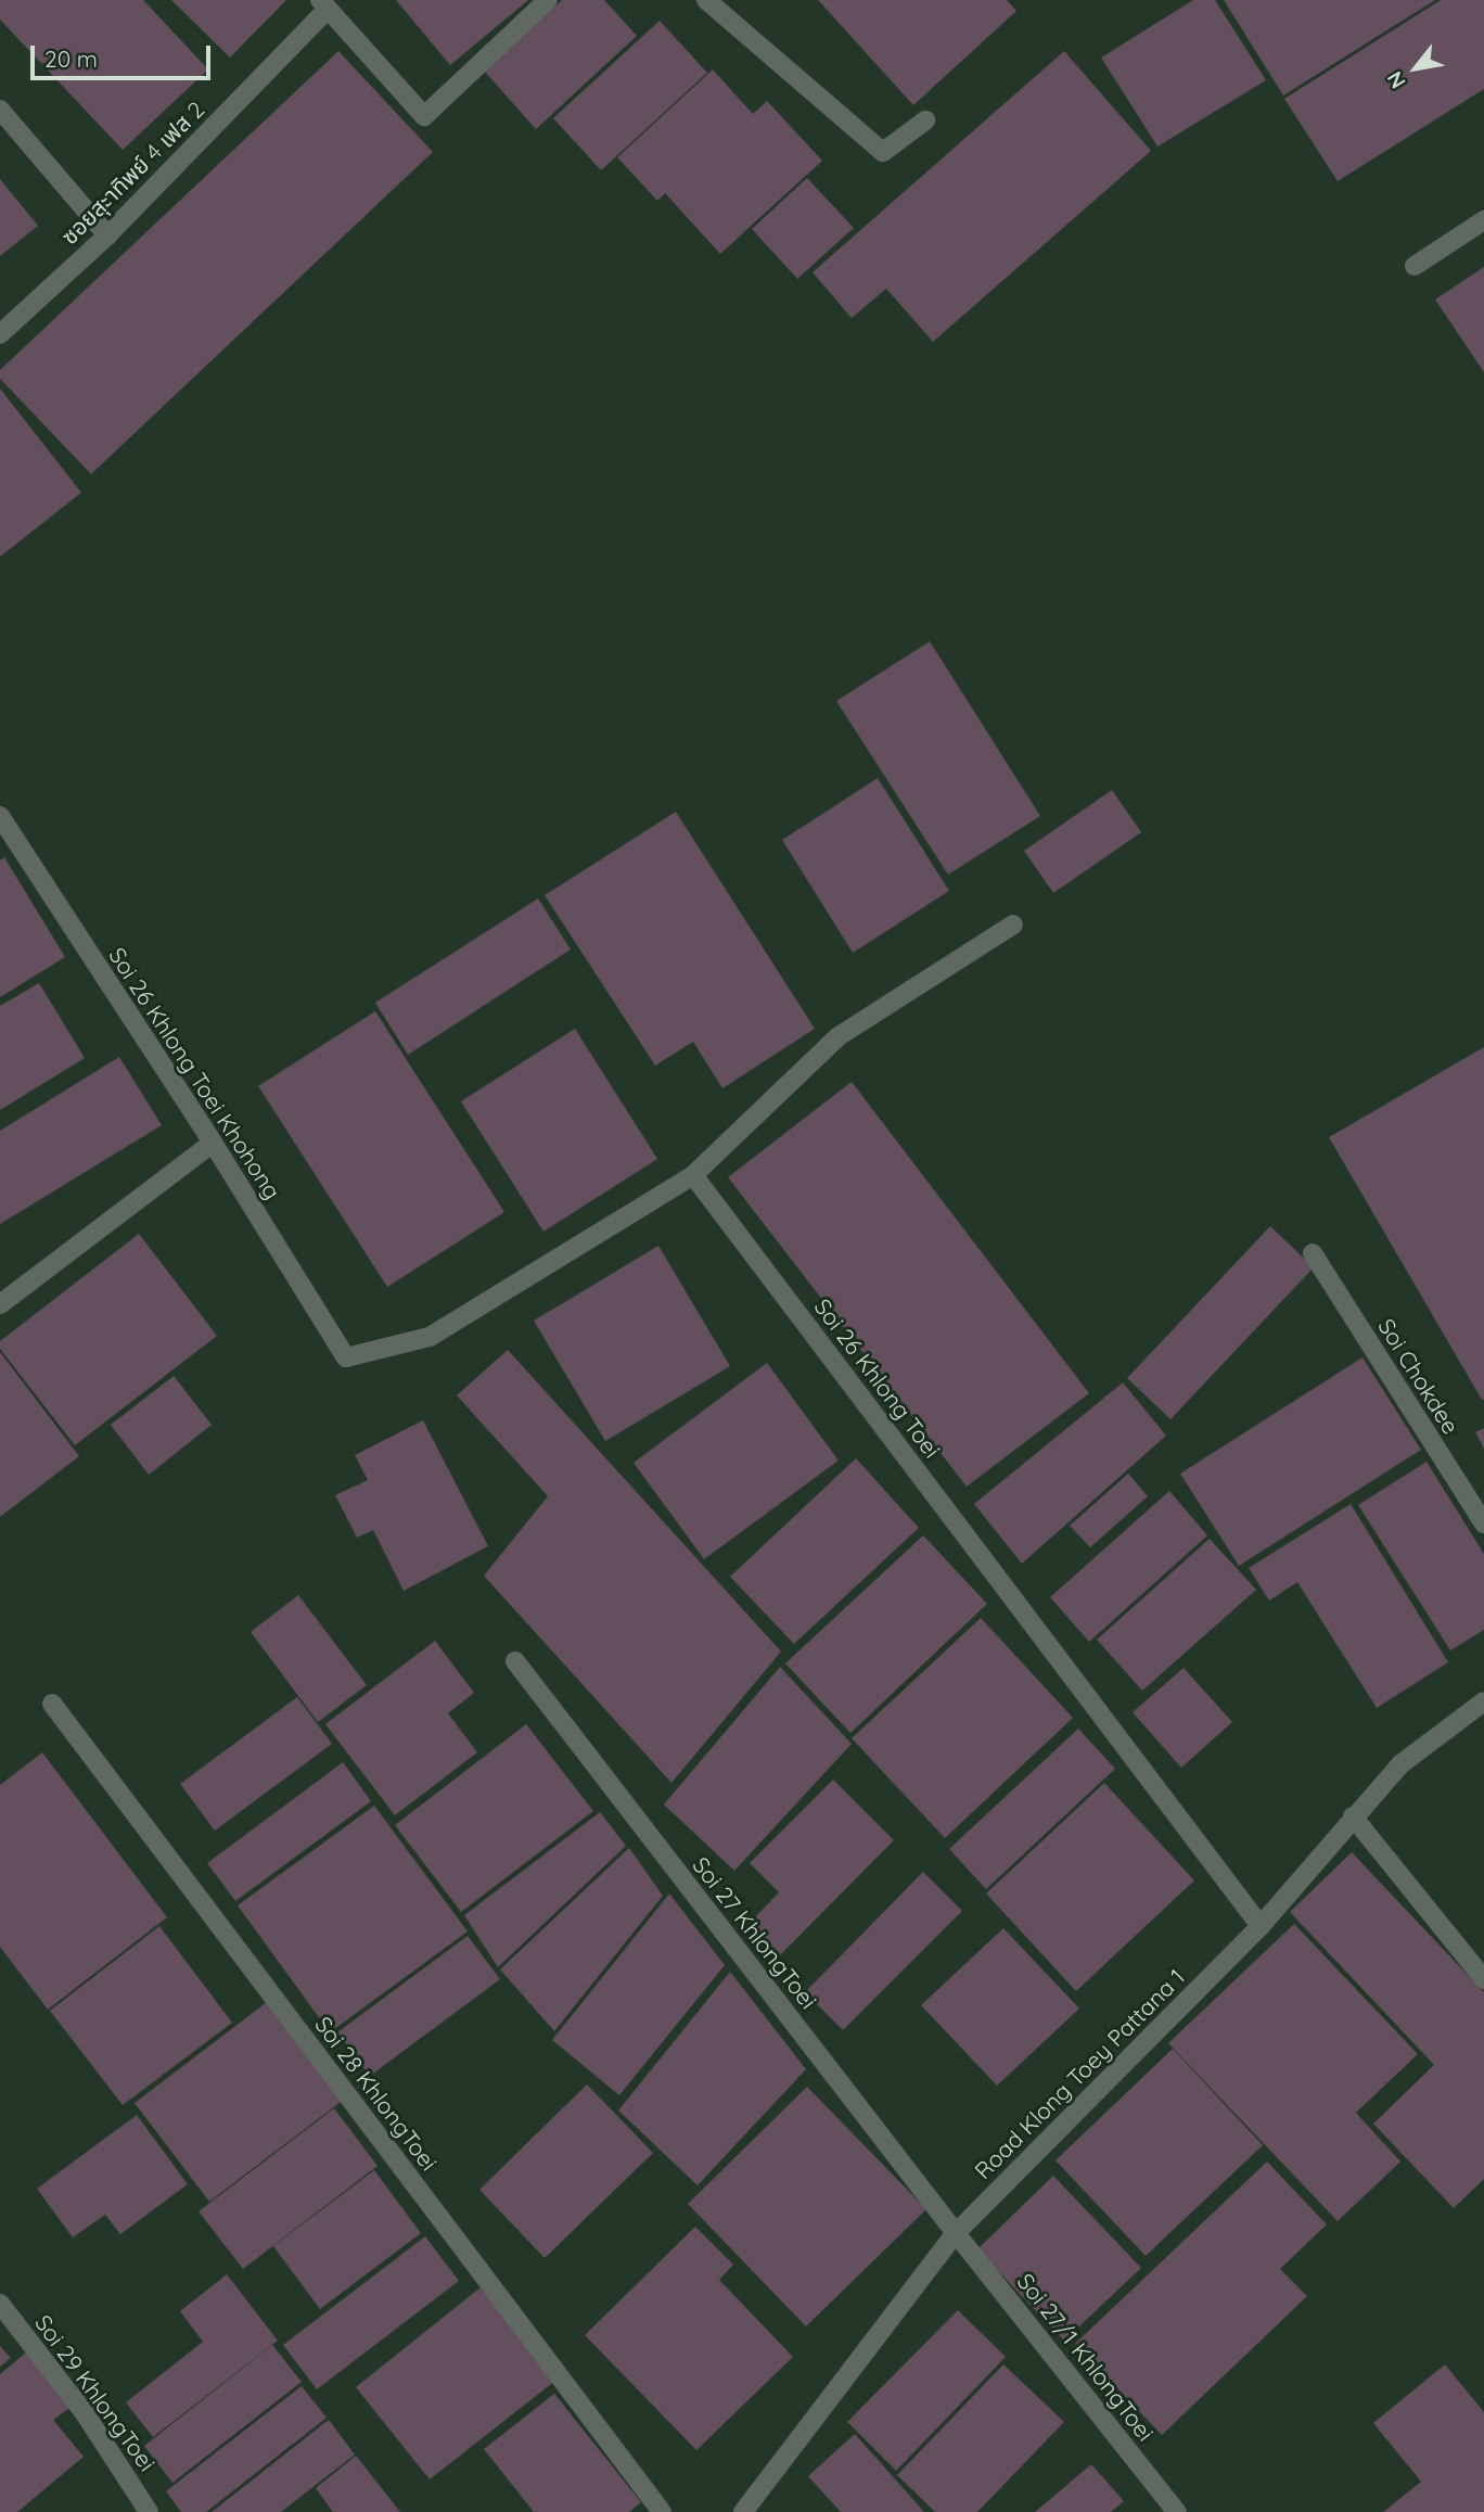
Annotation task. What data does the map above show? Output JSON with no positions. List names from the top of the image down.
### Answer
{
  "streets": {
    "street": [
      "ซอยสุะาทิพย์ 4 เฟส 2",
      "Soi 26 Khlong Toei Khohong",
      "Soi Chokdee",
      "Soi 26 Khlong Toei",
      "Soi 27 KhlongToei",
      "Road Klong Toey Pattana 1",
      "Soi 28 KhlongToei",
      "Soi 27/1 KhlongToei",
      "Soi 29 KhlongToei"
    ]
  },
  "crossings": [
    ["Soi 26 Khlong Toei Khohong", "Soi 26 Khlong Toei"],
    ["Soi 26 Khlong Toei", "Road Klong Toey Pattana 1"],
    ["Soi 27 KhlongToei", "Road Klong Toey Pattana 1"],
    ["Soi 27 KhlongToei", "Soi 27/1 KhlongToei"],
    ["Road Klong Toey Pattana 1", "Soi 27/1 KhlongToei"]
  ],
  "scale_bar": "20 m",
  "north": "bottom left"
}
